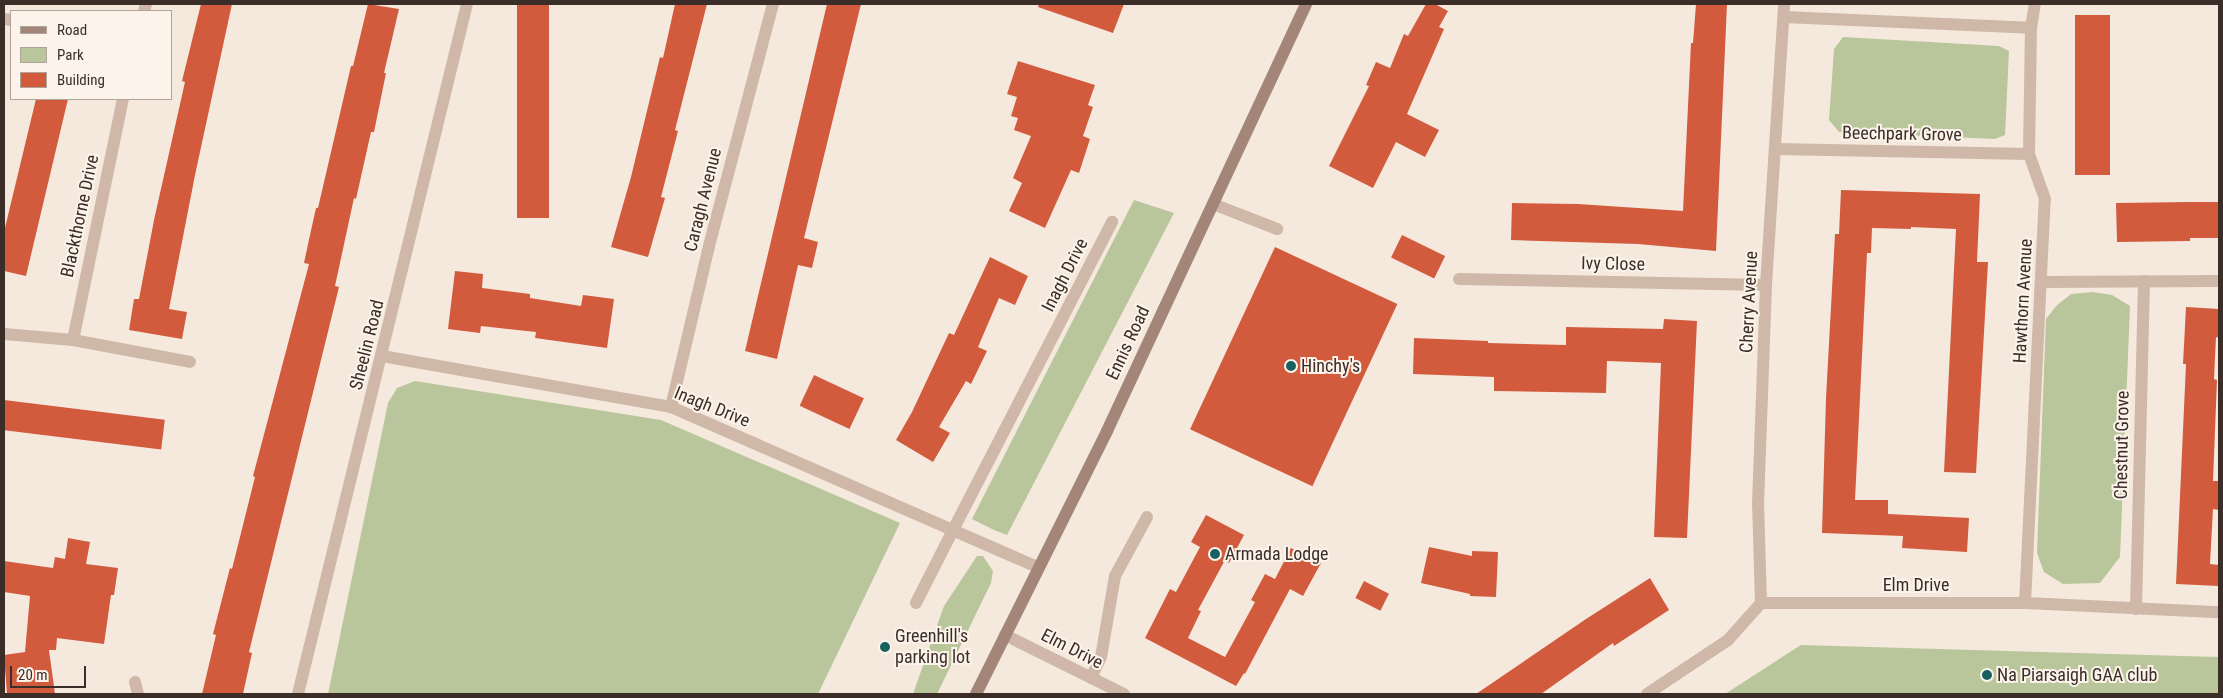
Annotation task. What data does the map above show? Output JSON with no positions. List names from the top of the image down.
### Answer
{
  "streets": {
    "main road": ["Ennis Road"],
    "street": [
      "Beechpark Grove",
      "Caragh Avenue",
      "Blackthorne Drive",
      "Ivy Close",
      "Inagh Drive",
      "Hawthorn Avenue",
      "Cherry Avenue",
      "Sheelin Road",
      "Chestnut Grove",
      "Elm Drive"
    ]
  },
  "crossings": [
    ["Beechpark Grove", "Hawthorn Avenue"],
    ["Beechpark Grove", "Cherry Avenue"],
    ["Caragh Avenue", "Inagh Drive"],
    ["Ivy Close", "Cherry Avenue"],
    ["Inagh Drive", "Ennis Road"],
    ["Inagh Drive", "Sheelin Road"],
    ["Hawthorn Avenue", "Elm Drive"],
    ["Cherry Avenue", "Elm Drive"],
    ["Ennis Road", "Elm Drive"],
    ["Chestnut Grove", "Elm Drive"]
  ],
  "places": [
    "Hinchy's",
    "Armada Lodge",
    "Greenhill's parking lot",
    "Na Piarsaigh GAA club"
  ],
  "legend": ["Road", "Park", "Building"],
  "scale_bar": "20 m"
}
